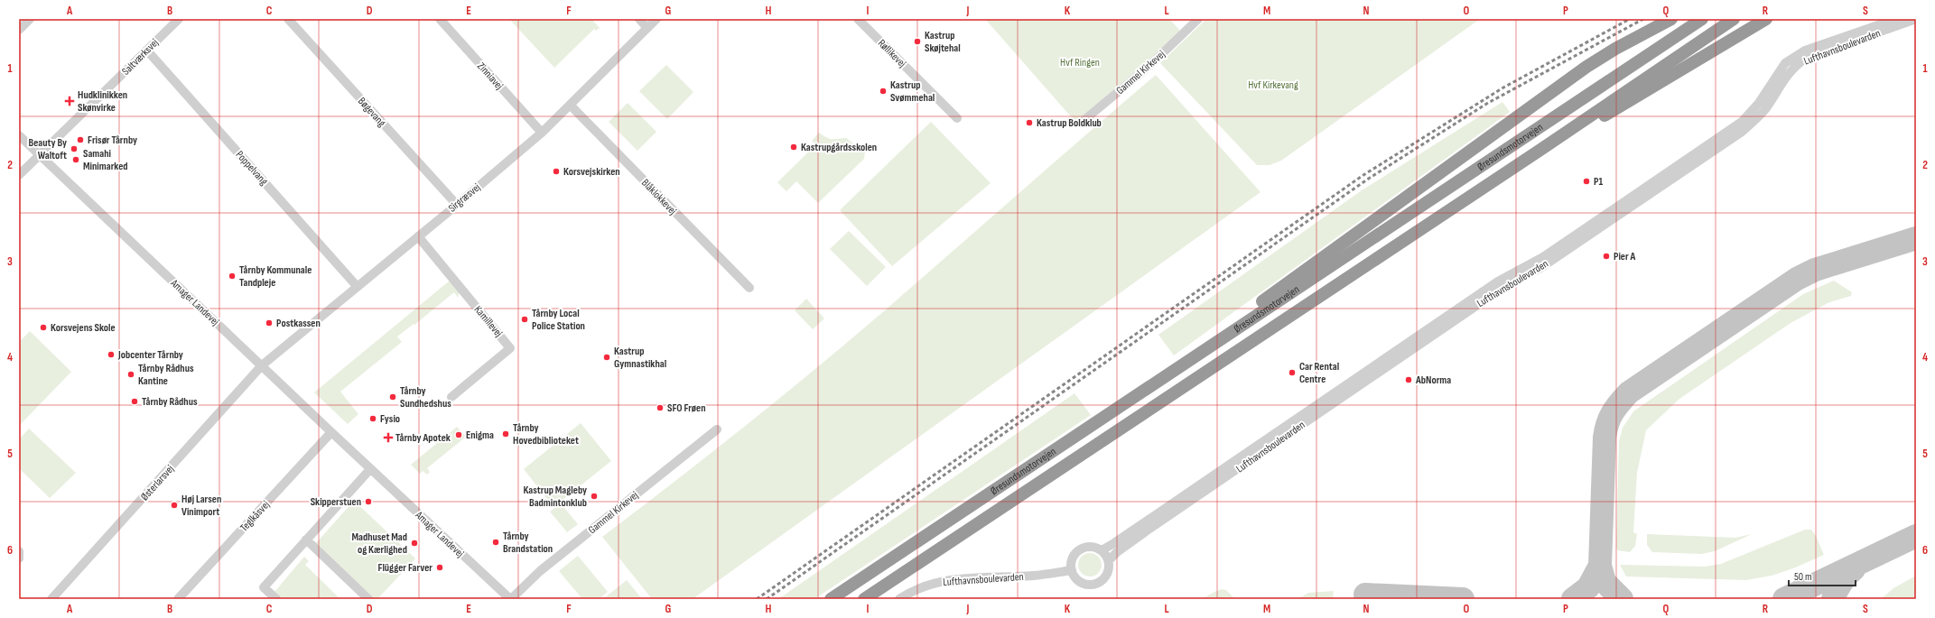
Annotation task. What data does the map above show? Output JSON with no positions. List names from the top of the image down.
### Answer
{
  "streets": {
    "highway": ["Øresundsmotorvejen"],
    "street": [
      "Lufthavnsboulevarden",
      "Røllikevej",
      "Saltværksvej",
      "Gammel Kirkevej",
      "Zinniavej",
      "Bøgevang",
      "Poppelvang",
      "Blåklokkevej",
      "Sirgræsvej",
      "Amager Landevej",
      "Kamillevej",
      "Østerlarsvej",
      "Teglkåsvej"
    ]
  },
  "crossings": [
    ["Saltværksvej", "Poppelvang"],
    ["Saltværksvej", "Amager Landevej"],
    ["Gammel Kirkevej", "Amager Landevej"],
    ["Zinniavej", "Sirgræsvej"],
    ["Bøgevang", "Sirgræsvej"],
    ["Poppelvang", "Sirgræsvej"],
    ["Blåklokkevej", "Sirgræsvej"],
    ["Sirgræsvej", "Amager Landevej"],
    ["Sirgræsvej", "Kamillevej"],
    ["Sirgræsvej", "Østerlarsvej"],
    ["Amager Landevej", "Østerlarsvej"],
    ["Amager Landevej", "Teglkåsvej"]
  ],
  "parks": ["Hvf Ringen", "Hvf Kirkevang"],
  "places": {
    "other": [
      "Kastrup Skøjtehal",
      "Kastrup Svømmehal",
      "Kastrup Boldklub",
      "Frisør Tårnby",
      "Kastrupgårdsskolen",
      "Beauty By Waltoft",
      "Samahi Minimarked",
      "Korsvejskirken",
      "P1",
      "Pier A",
      "Tårnby Kommunale Tandpleje",
      "Tårnby Local Police Station",
      "Postkassen",
      "Korsvejens Skole",
      "Jobcenter Tårnby",
      "Kastrup Gymnastikhal",
      "Car Rental Centre",
      "Tårnby Rådhus Kantine",
      "AbNorma",
      "Tårnby Sundhedshus",
      "Tårnby Rådhus",
      "SFO Frøen",
      "Fysio",
      "Tårnby Hovedbiblioteket",
      "Enigma",
      "Kastrup Magleby Badmintonklub",
      "Skipperstuen",
      "Høj Larsen Vinimport",
      "Tårnby Brandstation",
      "Madhuset Mad og Kærlighed",
      "Flügger Farver"
    ],
    "health": ["Hudklinikken Skønvirke", "Tårnby Apotek"]
  },
  "scale_bar": "50 m",
  "grid": {
    "columns": [
      "A",
      "B",
      "C",
      "D",
      "E",
      "F",
      "G",
      "H",
      "I",
      "J",
      "K",
      "L",
      "M",
      "N",
      "O",
      "P",
      "Q",
      "R",
      "S"
    ],
    "rows": [
      "1",
      "2",
      "3",
      "4",
      "5",
      "6"
    ]
  }
}
